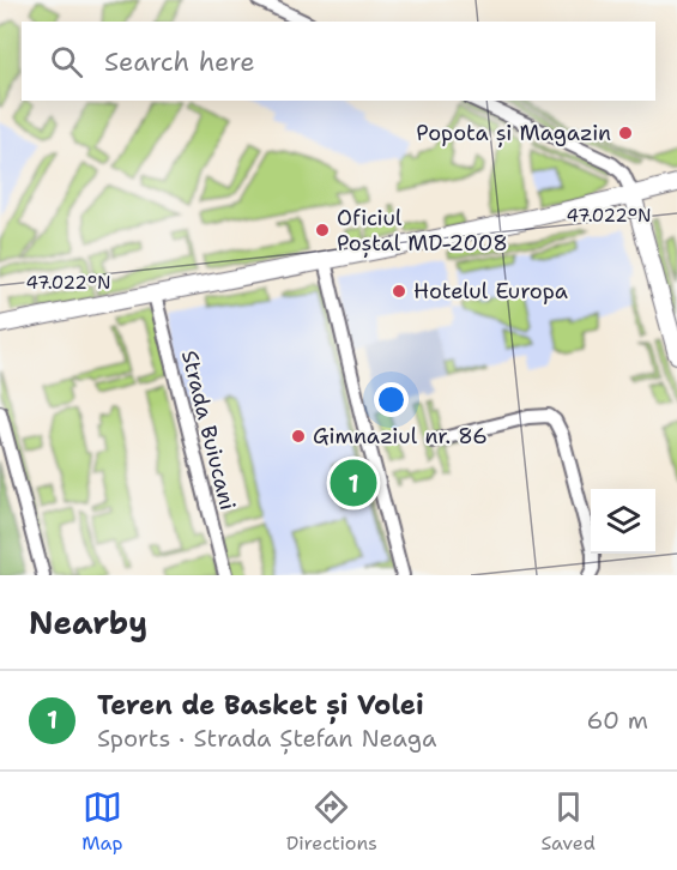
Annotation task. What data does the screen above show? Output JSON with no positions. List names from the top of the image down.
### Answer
{
  "streets": {
    "street": ["Strada Buiucani"]
  },
  "places": [
    "Popota și Magazin",
    "Oficiul Poștal MD-2008",
    "Hotelul Europa",
    "Gimnaziul nr. 86"
  ],
  "page": {
    "search": "Search here",
    "pins": "1",
    "heading": "Nearby",
    "list": [
      {
        "mark": "1",
        "name": "Teren de Basket și Volei",
        "note": "Sports · Strada Ștefan Neaga",
        "value": "60 m"
      }
    ],
    "nav": ["Map", "Directions", "Saved"]
  },
  "coordinates": ["47.022°N"]
}
